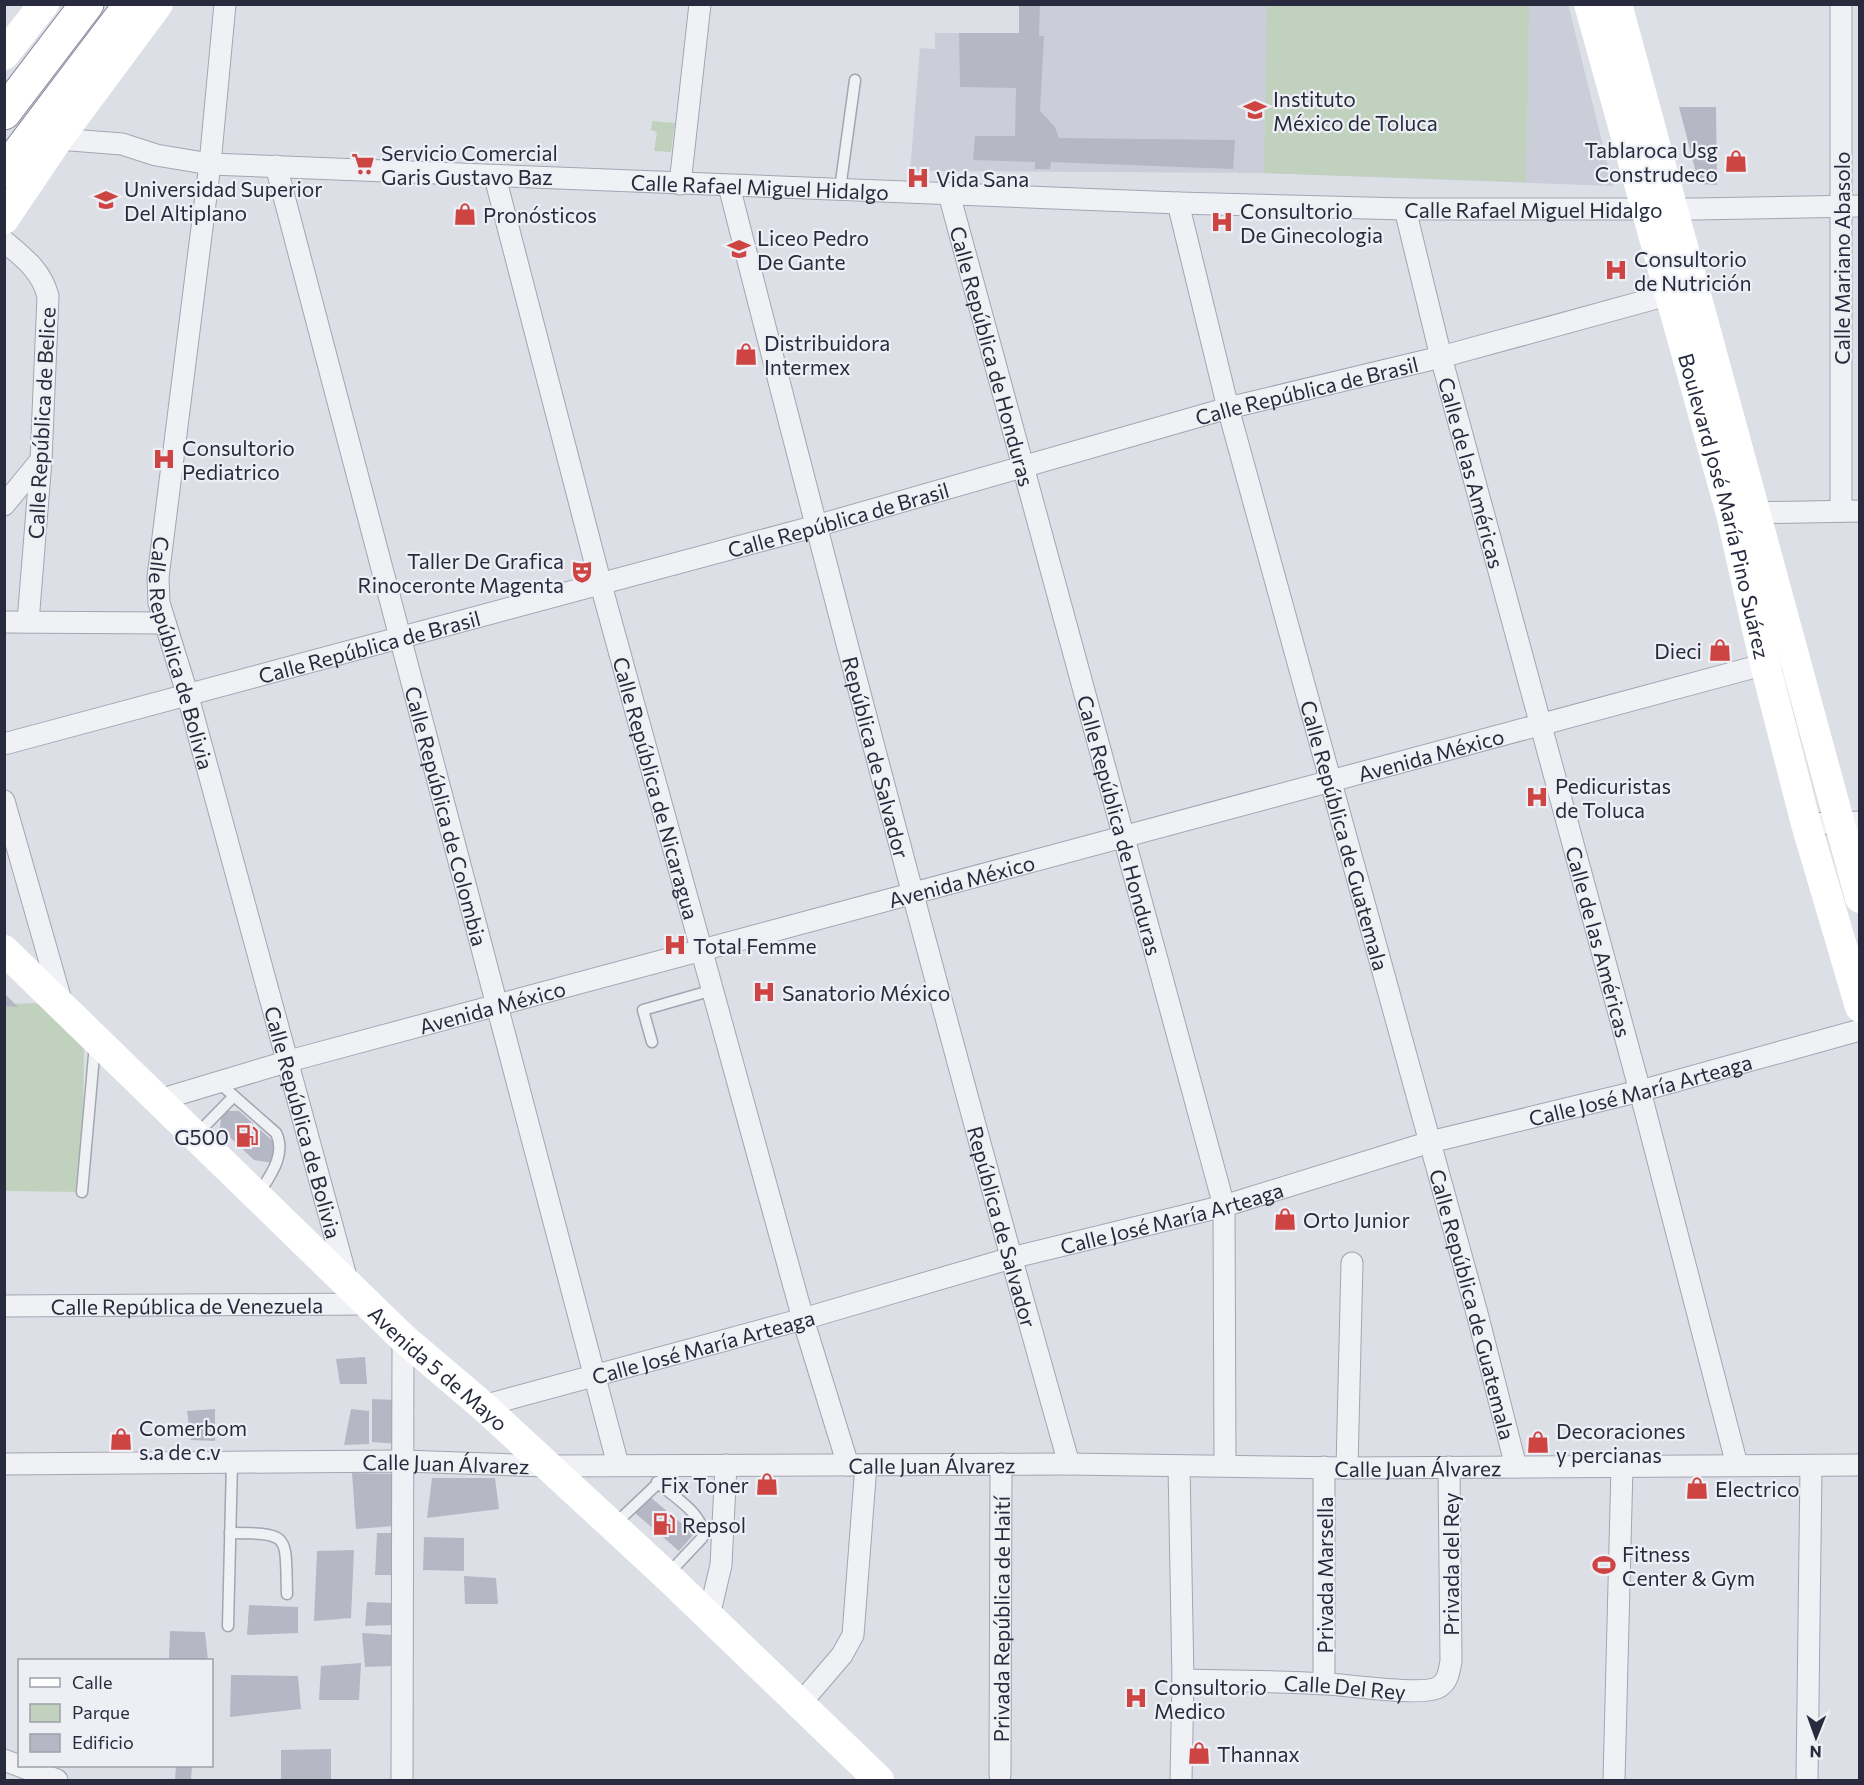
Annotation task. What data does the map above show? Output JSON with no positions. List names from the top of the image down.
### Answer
{
  "streets": {
    "main road": ["Boulevard José María Pino Suárez", "Avenida 5 de Mayo"],
    "street": [
      "Calle Rafael Miguel Hidalgo",
      "Calle Mariano Abasolo",
      "Calle República de Honduras",
      "Calle República de Brasil",
      "Calle República de Belice",
      "Calle de las Américas",
      "Calle República de Bolivia",
      "Avenida México",
      "República de Salvador",
      "Calle República de Nicaragua",
      "Calle República de Colombia",
      "Calle República de Guatemala",
      "Calle José María Arteaga",
      "Calle República de Venezuela",
      "Calle Juan Álvarez",
      "Privada del Rey",
      "Privada Marsella",
      "Privada República de Haití",
      "Calle Del Rey"
    ]
  },
  "crossings": [
    ["Calle Rafael Miguel Hidalgo", "Calle Mariano Abasolo"],
    ["Calle Rafael Miguel Hidalgo", "Calle República de Honduras"],
    ["Calle Rafael Miguel Hidalgo", "Calle de las Américas"],
    ["Calle Rafael Miguel Hidalgo", "Boulevard José María Pino Suárez"],
    ["Calle Rafael Miguel Hidalgo", "Calle República de Bolivia"],
    ["Calle Rafael Miguel Hidalgo", "República de Salvador"],
    ["Calle Rafael Miguel Hidalgo", "Calle República de Nicaragua"],
    ["Calle Rafael Miguel Hidalgo", "Calle República de Colombia"],
    ["Calle Rafael Miguel Hidalgo", "Calle República de Guatemala"],
    ["Calle República de Honduras", "Calle República de Brasil"],
    ["Calle República de Honduras", "Avenida México"],
    ["Calle República de Honduras", "Calle José María Arteaga"],
    ["Calle República de Honduras", "Calle Juan Álvarez"],
    ["Calle República de Brasil", "Calle de las Américas"],
    ["Calle República de Brasil", "Boulevard José María Pino Suárez"],
    ["Calle República de Brasil", "Calle República de Bolivia"],
    ["Calle República de Brasil", "República de Salvador"],
    ["Calle República de Brasil", "Calle República de Nicaragua"],
    ["Calle República de Brasil", "Calle República de Colombia"],
    ["Calle República de Brasil", "Calle República de Guatemala"],
    ["Calle de las Américas", "Avenida México"],
    ["Calle de las Américas", "Calle José María Arteaga"],
    ["Calle de las Américas", "Calle Juan Álvarez"],
    ["Boulevard José María Pino Suárez", "Avenida México"],
    ["Calle República de Bolivia", "Avenida México"],
    ["Calle República de Bolivia", "Avenida 5 de Mayo"],
    ["Avenida México", "República de Salvador"],
    ["Avenida México", "Calle República de Nicaragua"],
    ["Avenida México", "Calle República de Colombia"],
    ["Avenida México", "Calle República de Guatemala"],
    ["Avenida México", "Avenida 5 de Mayo"],
    ["República de Salvador", "Calle José María Arteaga"],
    ["República de Salvador", "Calle Juan Álvarez"],
    ["Calle República de Nicaragua", "Calle José María Arteaga"],
    ["Calle República de Nicaragua", "Calle Juan Álvarez"],
    ["Calle República de Colombia", "Calle José María Arteaga"],
    ["Calle República de Colombia", "Calle Juan Álvarez"],
    ["Calle República de Guatemala", "Calle José María Arteaga"],
    ["Calle República de Guatemala", "Calle Juan Álvarez"],
    ["Calle José María Arteaga", "Avenida 5 de Mayo"],
    ["Calle República de Venezuela", "Avenida 5 de Mayo"],
    ["Avenida 5 de Mayo", "Calle Juan Álvarez"],
    ["Calle Juan Álvarez", "Privada del Rey"],
    ["Calle Juan Álvarez", "Privada Marsella"],
    ["Calle Juan Álvarez", "Privada República de Haití"],
    ["Privada del Rey", "Calle Del Rey"],
    ["Privada Marsella", "Calle Del Rey"]
  ],
  "places": {
    "school or university": ["Instituto México de Toluca", "Universidad Superior Del Altiplano", "Liceo Pedro De Gante"],
    "shop": [
      "Tablaroca Usg Construdeco",
      "Pronósticos",
      "Distribuidora Intermex",
      "Dieci",
      "Orto Junior",
      "Comerbom s.a de c.v",
      "Decoraciones y percianas",
      "Fix Toner",
      "Electrico",
      "Thannax"
    ],
    "supermarket": ["Servicio Comercial Garis Gustavo Baz"],
    "hospital": [
      "Vida Sana",
      "Consultorio De Ginecologia",
      "Consultorio de Nutrición",
      "Consultorio Pediatrico",
      "Pedicuristas de Toluca",
      "Total Femme",
      "Sanatorio México",
      "Consultorio Medico"
    ],
    "theatre": ["Taller De Grafica Rinoceronte Magenta"],
    "fuel station": ["G500", "Repsol"],
    "sports": ["Fitness Center & Gym"]
  },
  "legend": ["Calle", "Parque", "Edificio"],
  "north": "bottom"
}
